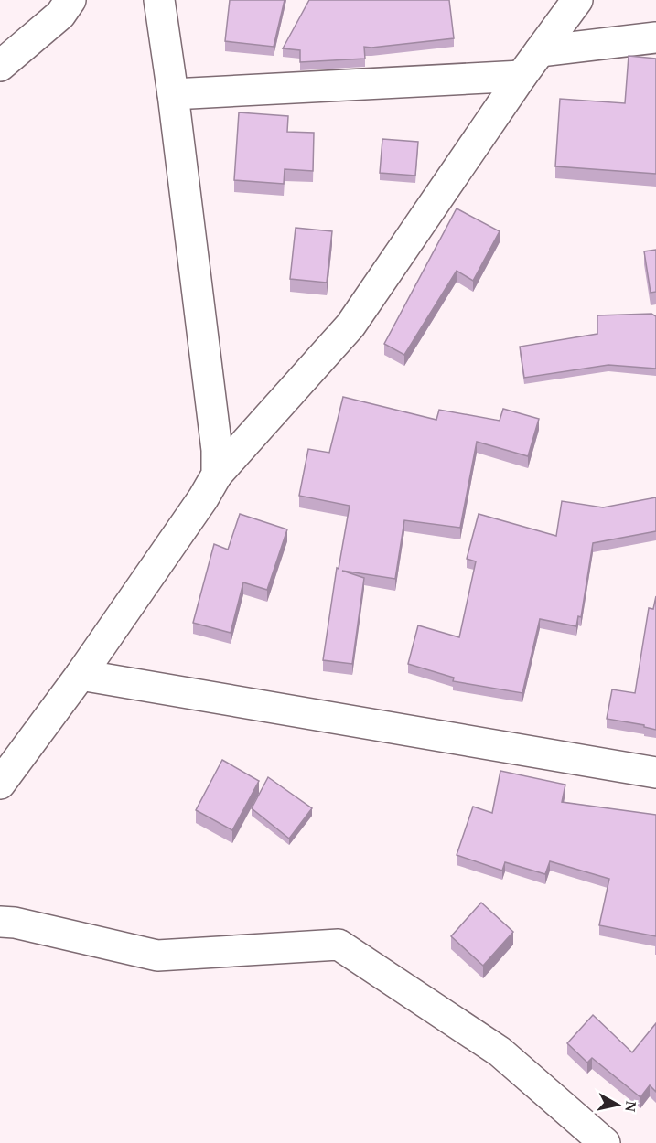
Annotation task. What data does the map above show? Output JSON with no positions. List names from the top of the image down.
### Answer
{
  "north": "right"
}
